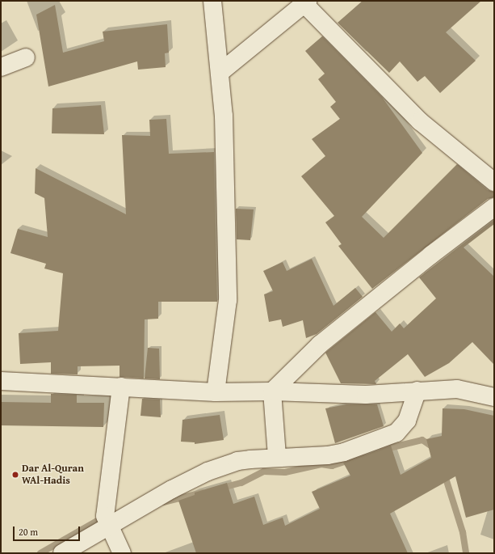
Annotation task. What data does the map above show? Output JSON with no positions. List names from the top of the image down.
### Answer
{
  "places": ["Dar Al-Quran WAl-Hadis"],
  "scale_bar": "20 m"
}
